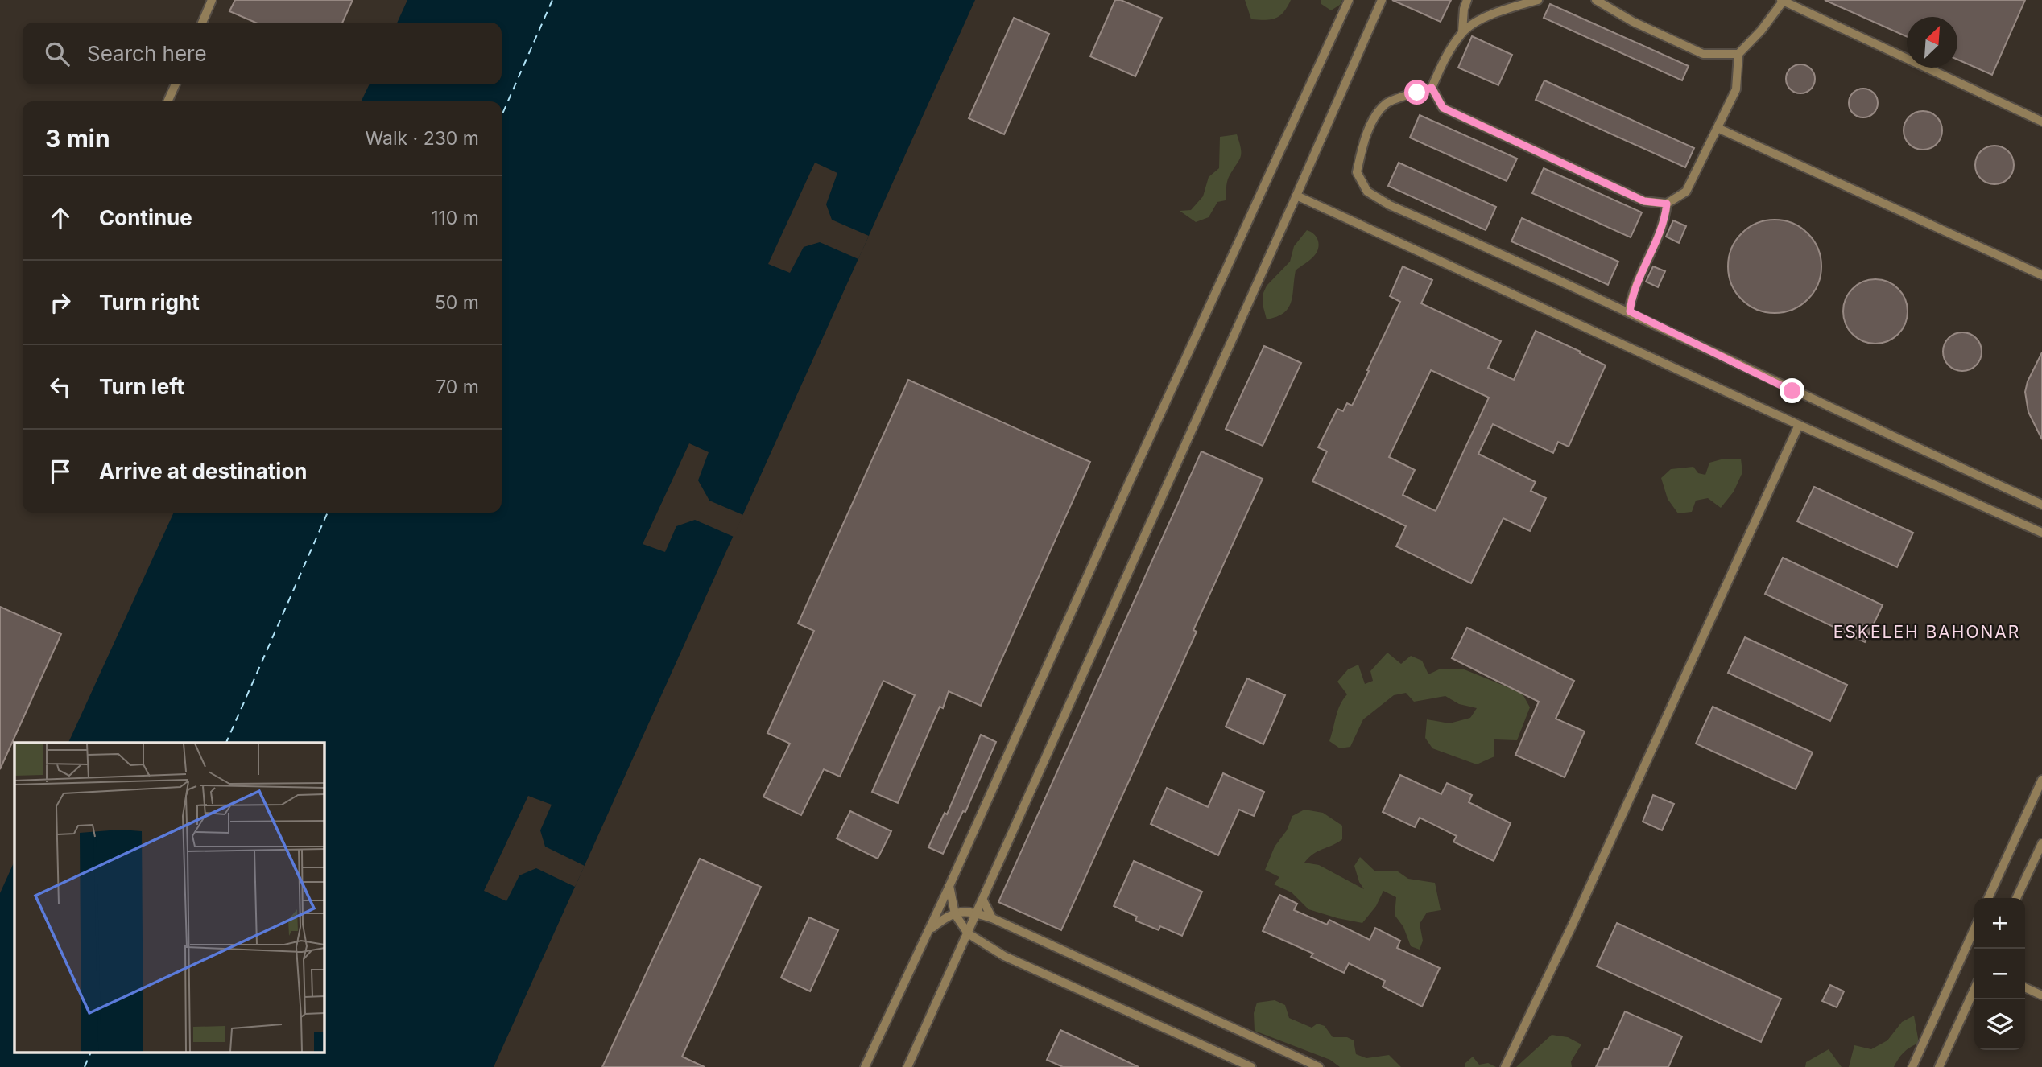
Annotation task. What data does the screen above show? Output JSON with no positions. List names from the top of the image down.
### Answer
{
  "districts": ["ESKELEH BAHONAR"],
  "north": "top right",
  "page": {
    "search": "Search here",
    "heading": ["3 min", "Walk · 230 m"],
    "list": [
      ["Continue", "110 m"],
      ["Turn right", "50 m"],
      ["Turn left", "70 m"],
      "Arrive at destination"
    ],
    "map_buttons": ["+", "−"]
  }
}
